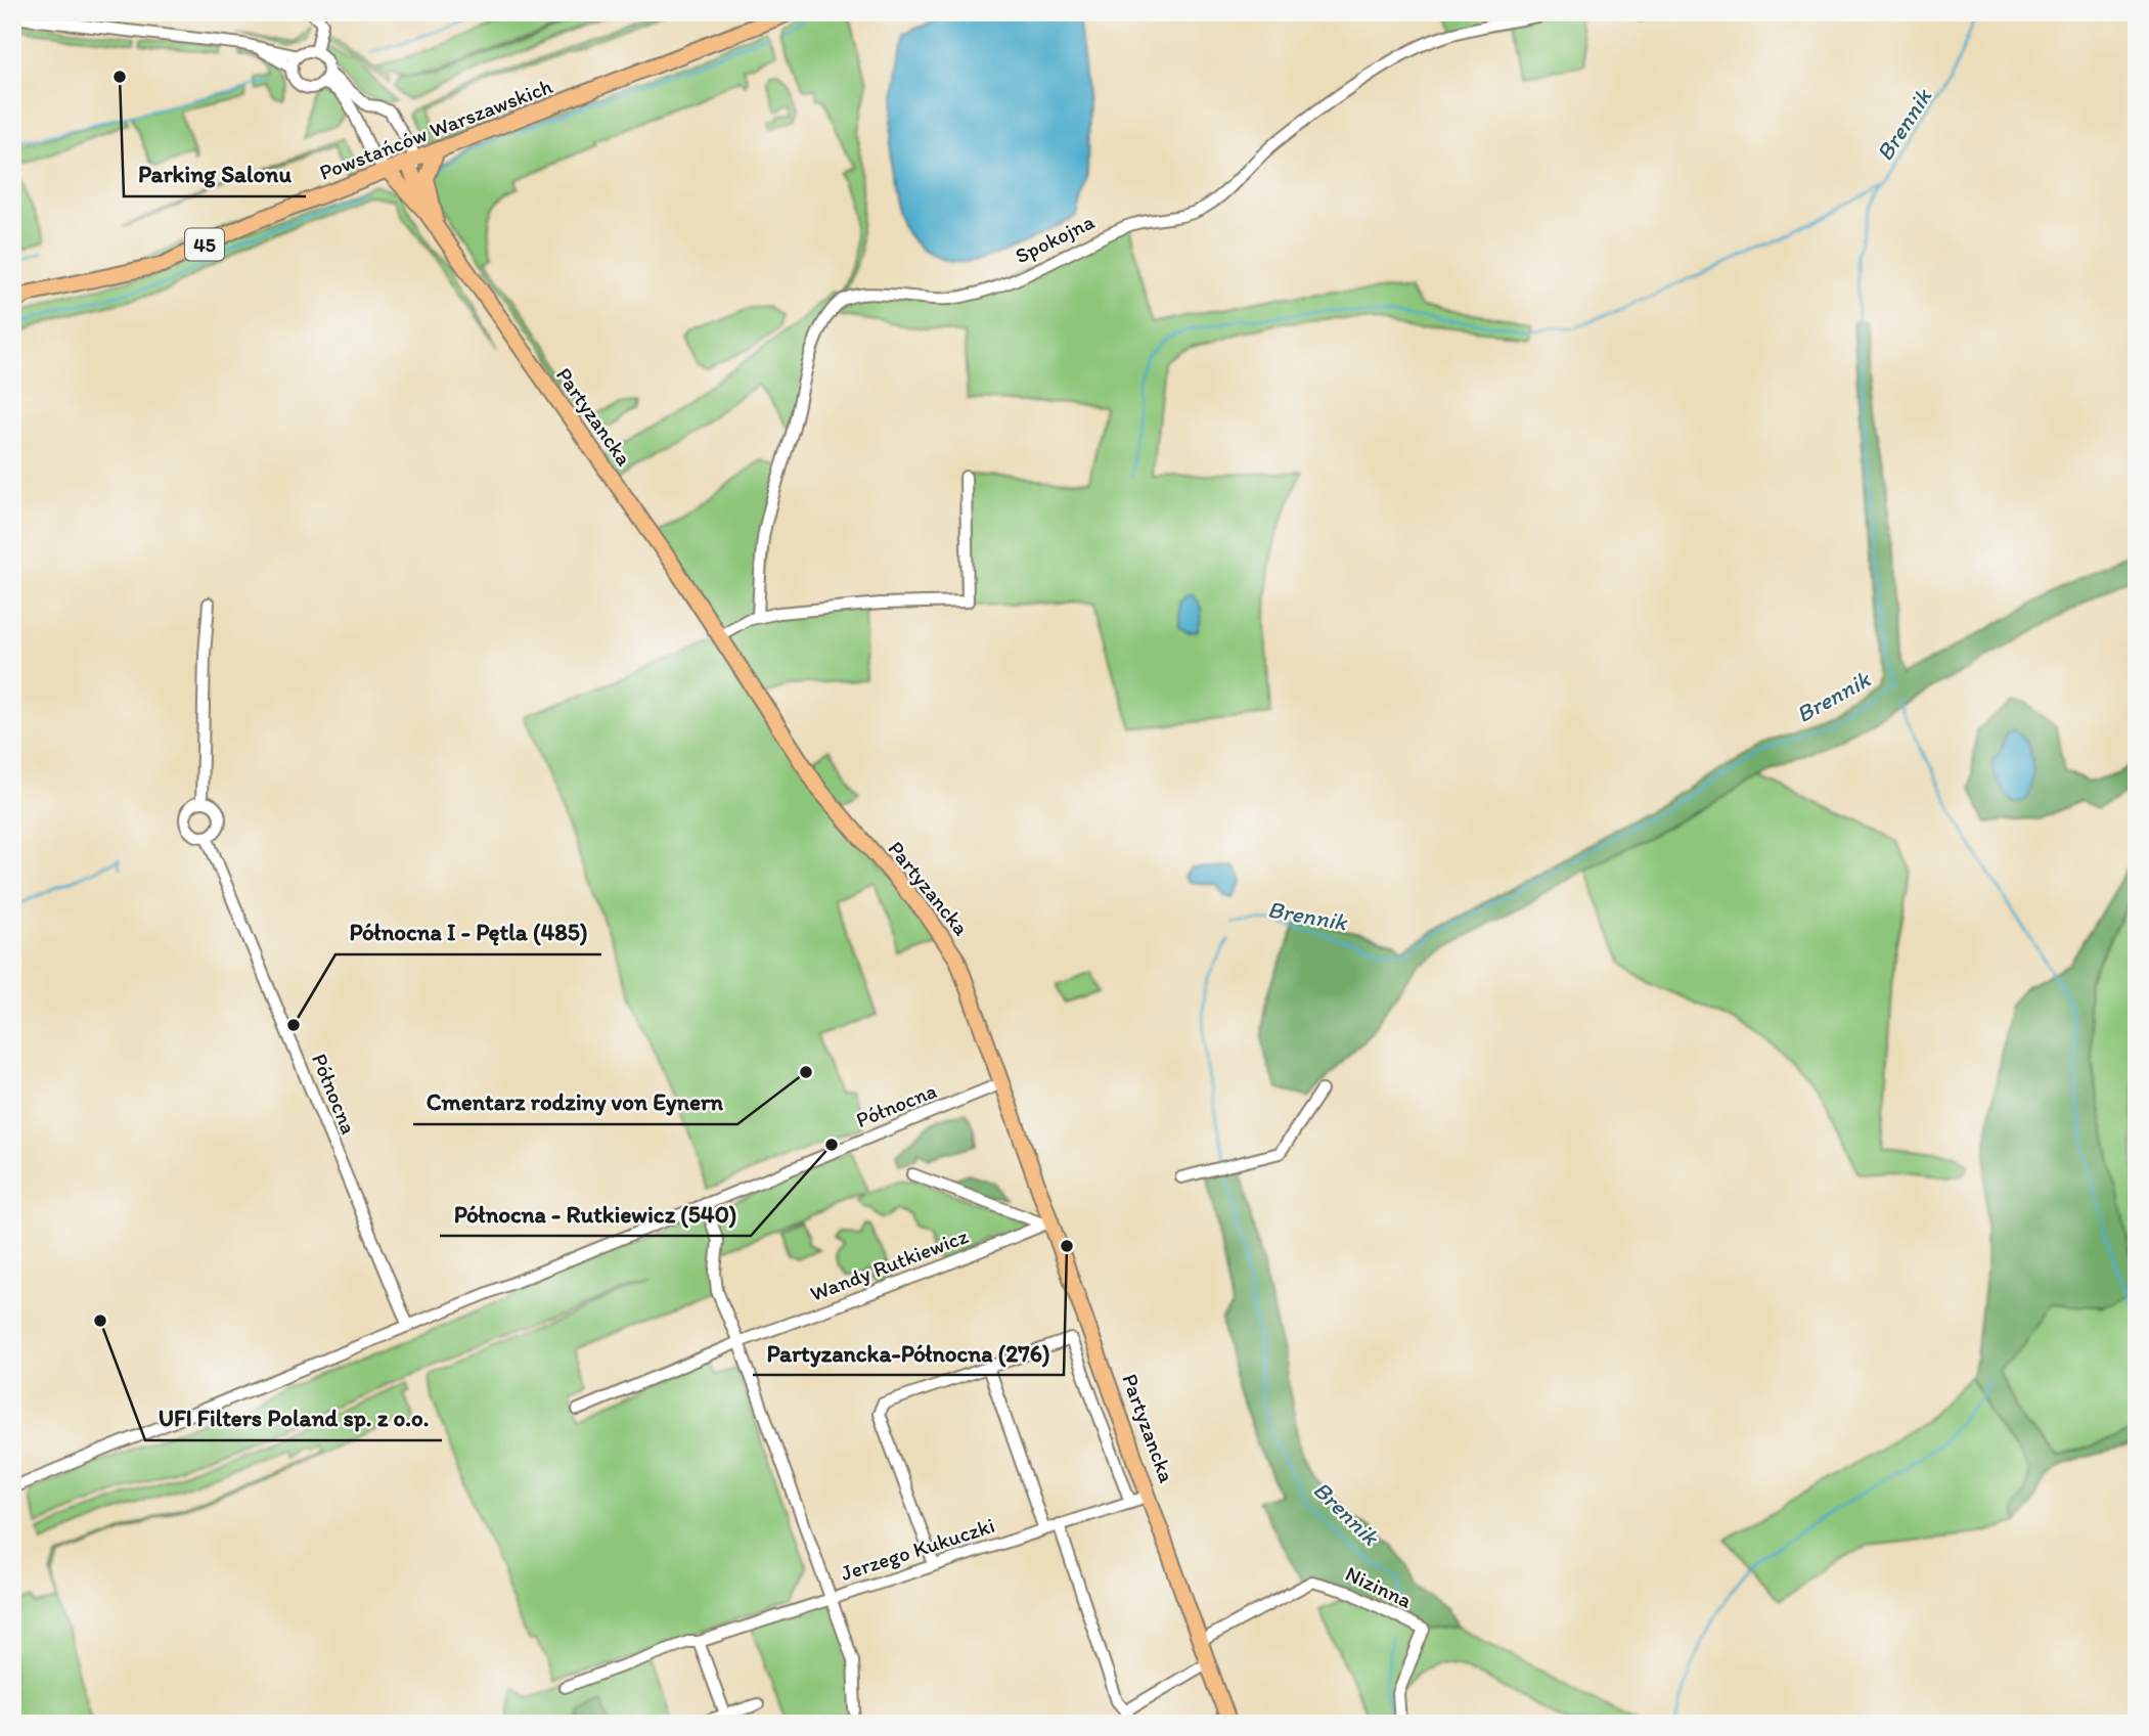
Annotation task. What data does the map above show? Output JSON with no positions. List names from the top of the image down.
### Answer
{
  "streets": {
    "main road": ["Powstańców Warszawskich", "45", "Partyzancka"],
    "street": [
      "Spokojna",
      "Północna",
      "Wandy Rutkiewicz",
      "Jerzego Kukuczki",
      "Nizinna"
    ]
  },
  "crossings": [
    ["Powstańców Warszawskich", "Partyzancka"],
    ["Partyzancka", "Północna"],
    ["Partyzancka", "Wandy Rutkiewicz"],
    ["Partyzancka", "Jerzego Kukuczki"],
    ["Partyzancka", "Nizinna"]
  ],
  "water": ["Brennik"],
  "places": [
    "Parking Salonu",
    "Północna I - Pętla (485)",
    "Cmentarz rodziny von Eynern",
    "Północna - Rutkiewicz (540)",
    "Partyzancka-Północna (276)",
    "UFI Filters Poland sp. z o.o."
  ]
}
